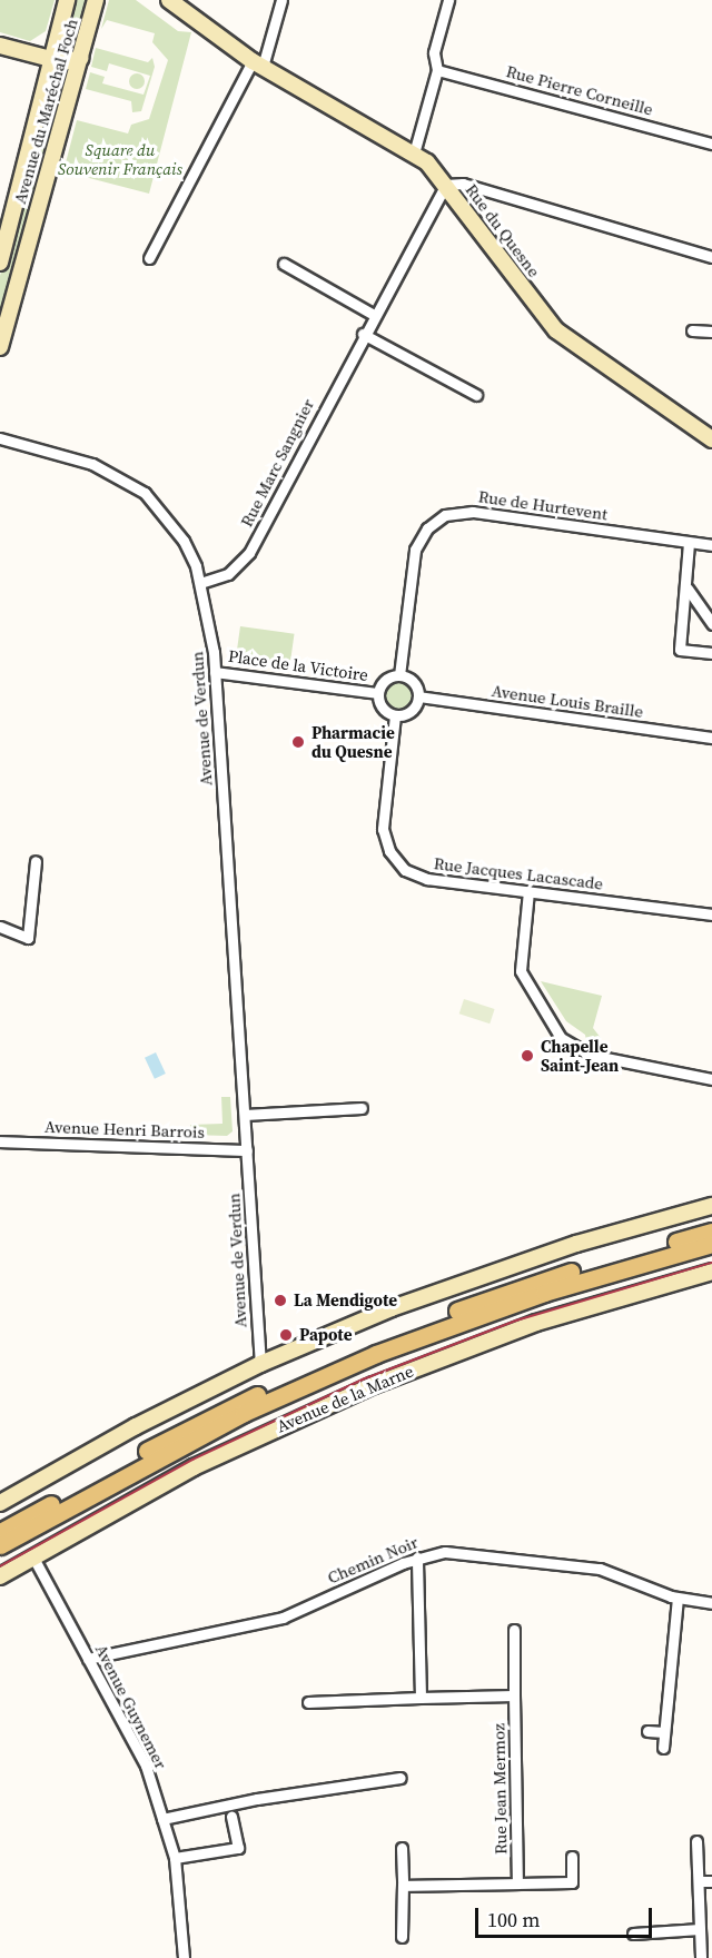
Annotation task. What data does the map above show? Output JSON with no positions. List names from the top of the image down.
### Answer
{
  "streets": {
    "main road": ["Avenue de la Marne"],
    "street": [
      "Rue Pierre Corneille",
      "Avenue du Maréchal Foch",
      "Rue du Quesne",
      "Rue Marc Sangnier",
      "Rue de Hurtevent",
      "Place de la Victoire",
      "Avenue Louis Braille",
      "Avenue de Verdun",
      "Rue Jacques Lacascade",
      "Avenue Henri Barrois",
      "Chemin Noir",
      "Avenue Guynemer",
      "Rue Jean Mermoz"
    ]
  },
  "crossings": [
    ["Rue du Quesne", "Rue Marc Sangnier"],
    ["Rue Marc Sangnier", "Avenue de Verdun"],
    ["Rue de Hurtevent", "Place de la Victoire"],
    ["Rue de Hurtevent", "Avenue Louis Braille"],
    ["Rue de Hurtevent", "Rue Jacques Lacascade"],
    ["Place de la Victoire", "Avenue Louis Braille"],
    ["Place de la Victoire", "Avenue de Verdun"],
    ["Place de la Victoire", "Rue Jacques Lacascade"],
    ["Avenue Louis Braille", "Rue Jacques Lacascade"],
    ["Avenue de Verdun", "Avenue Henri Barrois"],
    ["Avenue de la Marne", "Avenue Guynemer"],
    ["Chemin Noir", "Avenue Guynemer"]
  ],
  "parks": ["Square du Souvenir Français"],
  "places": [
    "Pharmacie du Quesne",
    "Chapelle Saint-Jean",
    "La Mendigote",
    "Papote"
  ],
  "scale_bar": "100 m"
}
